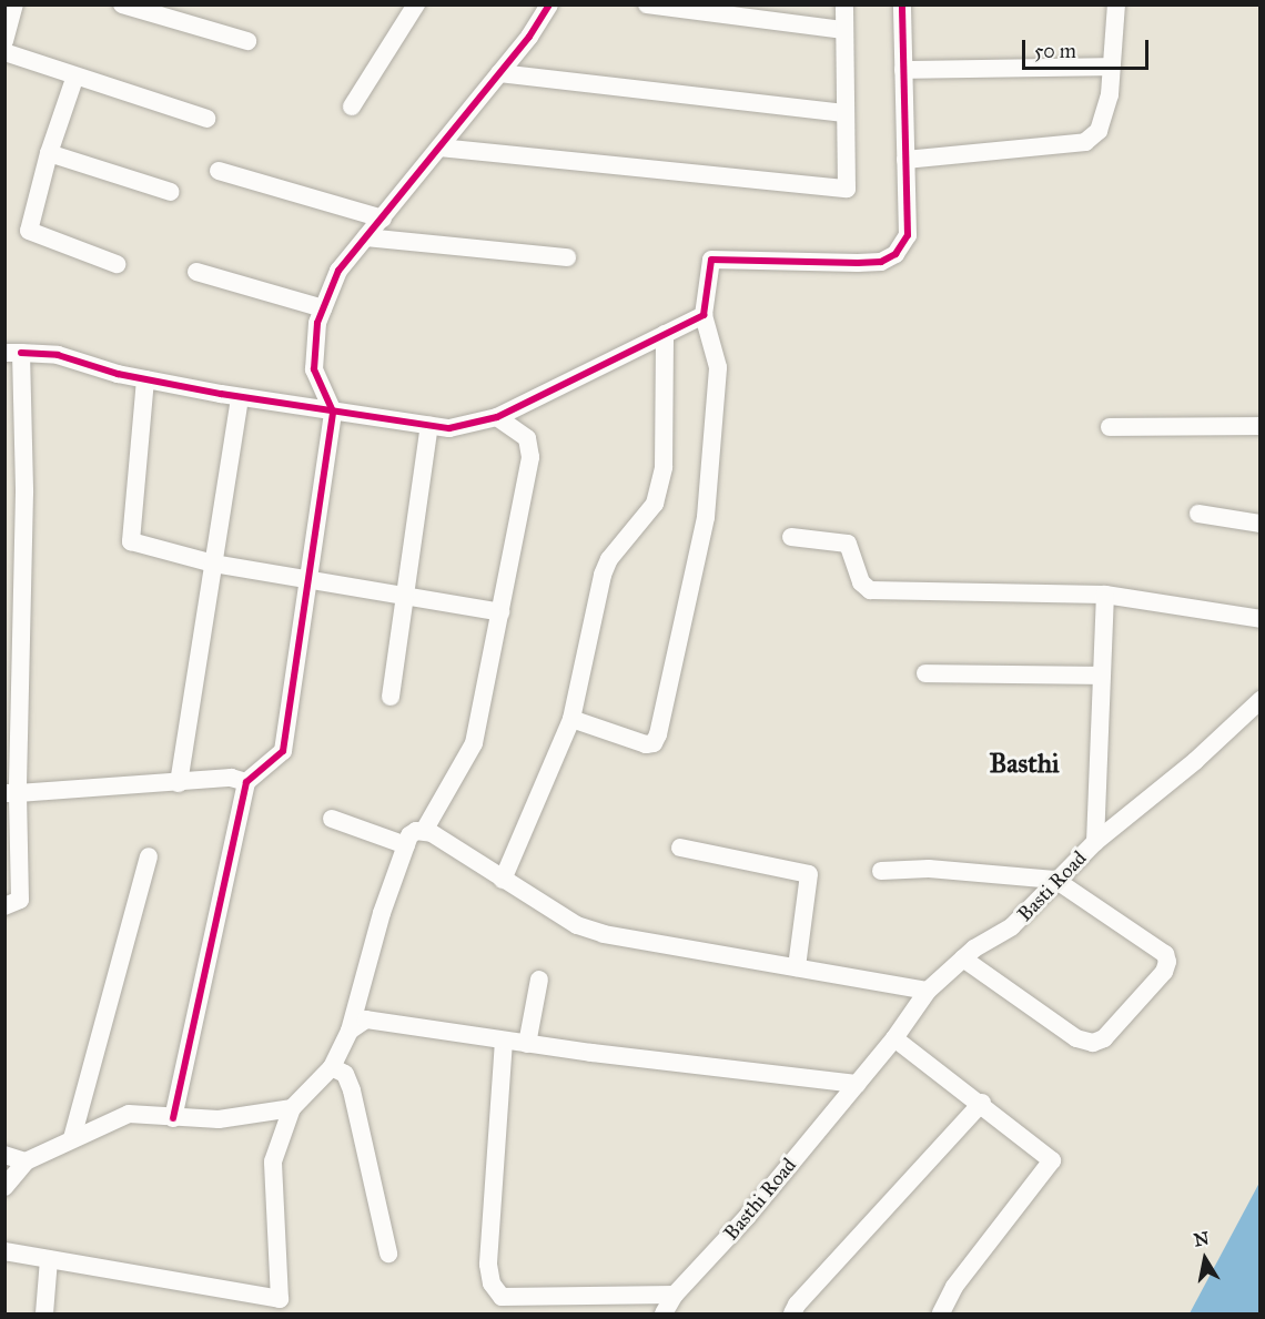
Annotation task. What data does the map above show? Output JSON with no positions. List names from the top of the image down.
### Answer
{
  "streets": {
    "street": ["Basti Road", "Basthi Road"]
  },
  "crossings": [
    ["Basti Road", "Basthi Road"]
  ],
  "districts": ["Basthi"],
  "scale_bar": "50 m",
  "north": "top"
}
